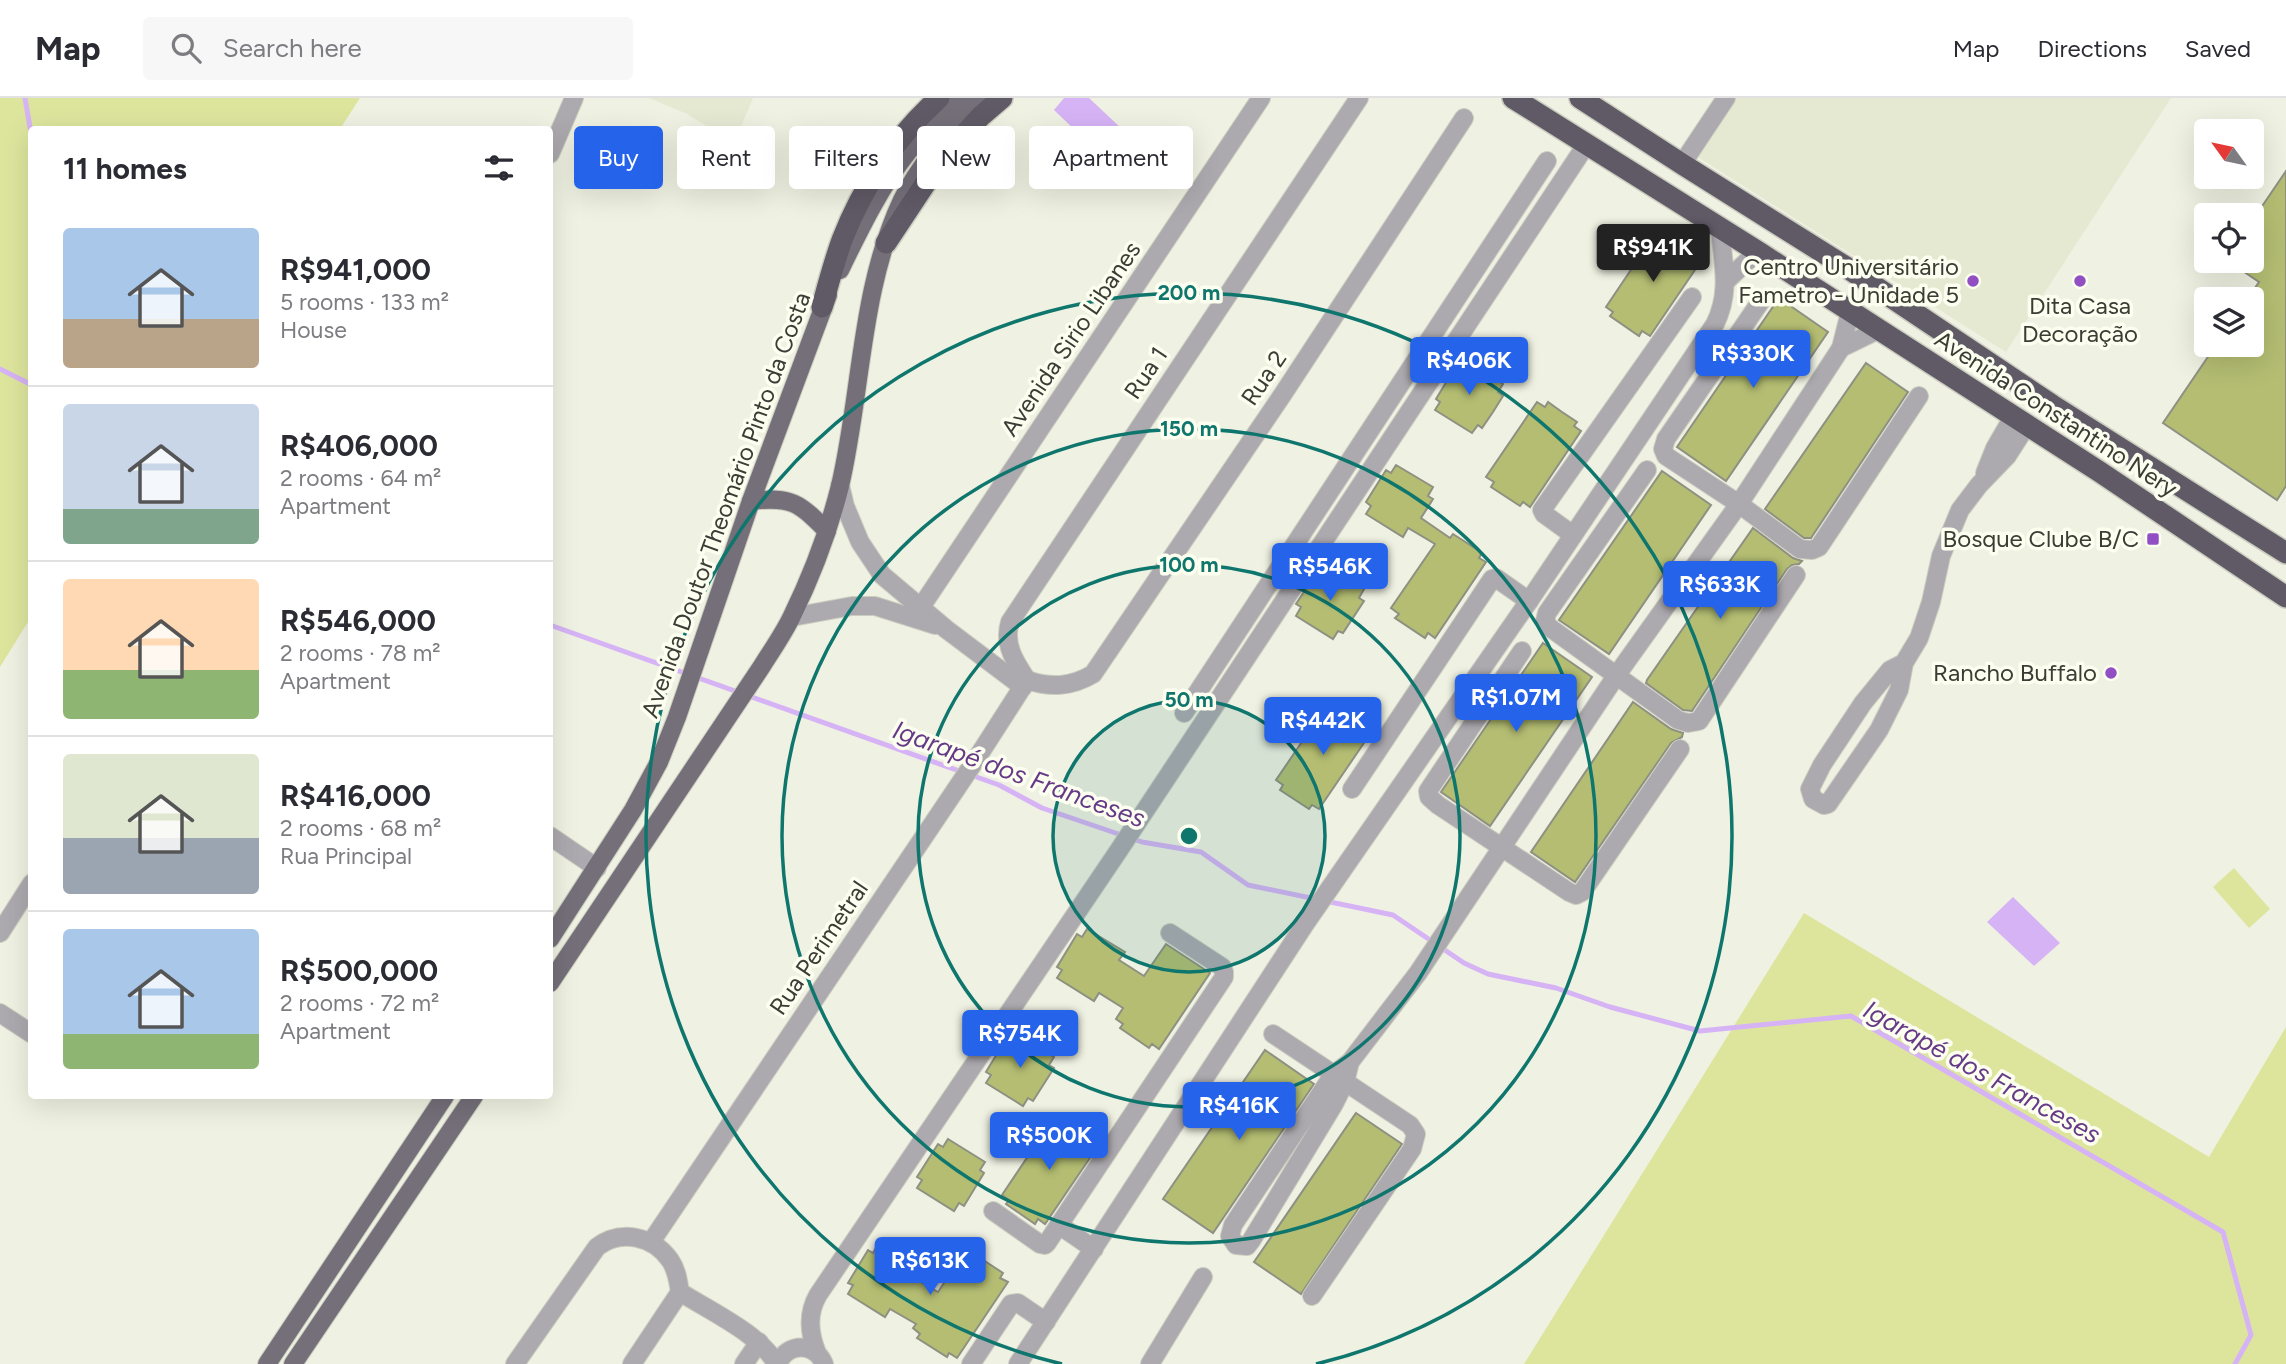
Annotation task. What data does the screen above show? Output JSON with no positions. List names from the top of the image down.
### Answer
{
  "streets": {
    "highway": ["Avenida Constantino Nery"],
    "main road": ["Avenida Doutor Theomário Pinto da Costa"],
    "street": [
      "Avenida Sirio Libanes",
      "Rua 1",
      "Rua 2",
      "Rua Perimetral"
    ]
  },
  "crossings": [
    ["Rua 1", "Rua 2"],
    ["Rua 1", "Rua Perimetral"],
    ["Rua 2", "Rua Perimetral"]
  ],
  "water": ["Igarapé dos Franceses"],
  "places": {
    "other": ["Centro Universitário Fametro - Unidade 5", "Dita Casa Decoração", "Rancho Buffalo"],
    "transit": ["Bosque Clube B/C"]
  },
  "north": "top left",
  "page": {
    "header": "Map",
    "search": "Search here",
    "nav": ["Map", "Directions", "Saved"],
    "chip": [
      "Buy",
      "Rent",
      "Filters",
      "New",
      "Apartment"
    ],
    "heading": "11 homes",
    "list": [
      {
        "name": "R$941,000",
        "note": "5 rooms · 133 m² · House"
      },
      {
        "name": "R$406,000",
        "note": "2 rooms · 64 m² · Apartment"
      },
      {
        "name": "R$546,000",
        "note": "2 rooms · 78 m² · Apartment"
      },
      {
        "name": "R$416,000",
        "note": "2 rooms · 68 m² · Rua Principal"
      },
      {
        "name": "R$500,000",
        "note": "2 rooms · 72 m² · Apartment"
      }
    ],
    "price": [
      "R$941K",
      "R$330K",
      "R$406K",
      "R$546K",
      "R$633K",
      "R$1.07M",
      "R$442K",
      "R$754K",
      "R$416K",
      "R$500K",
      "R$613K"
    ]
  },
  "rings": [
    "200 m",
    "150 m",
    "100 m",
    "50 m"
  ]
}
